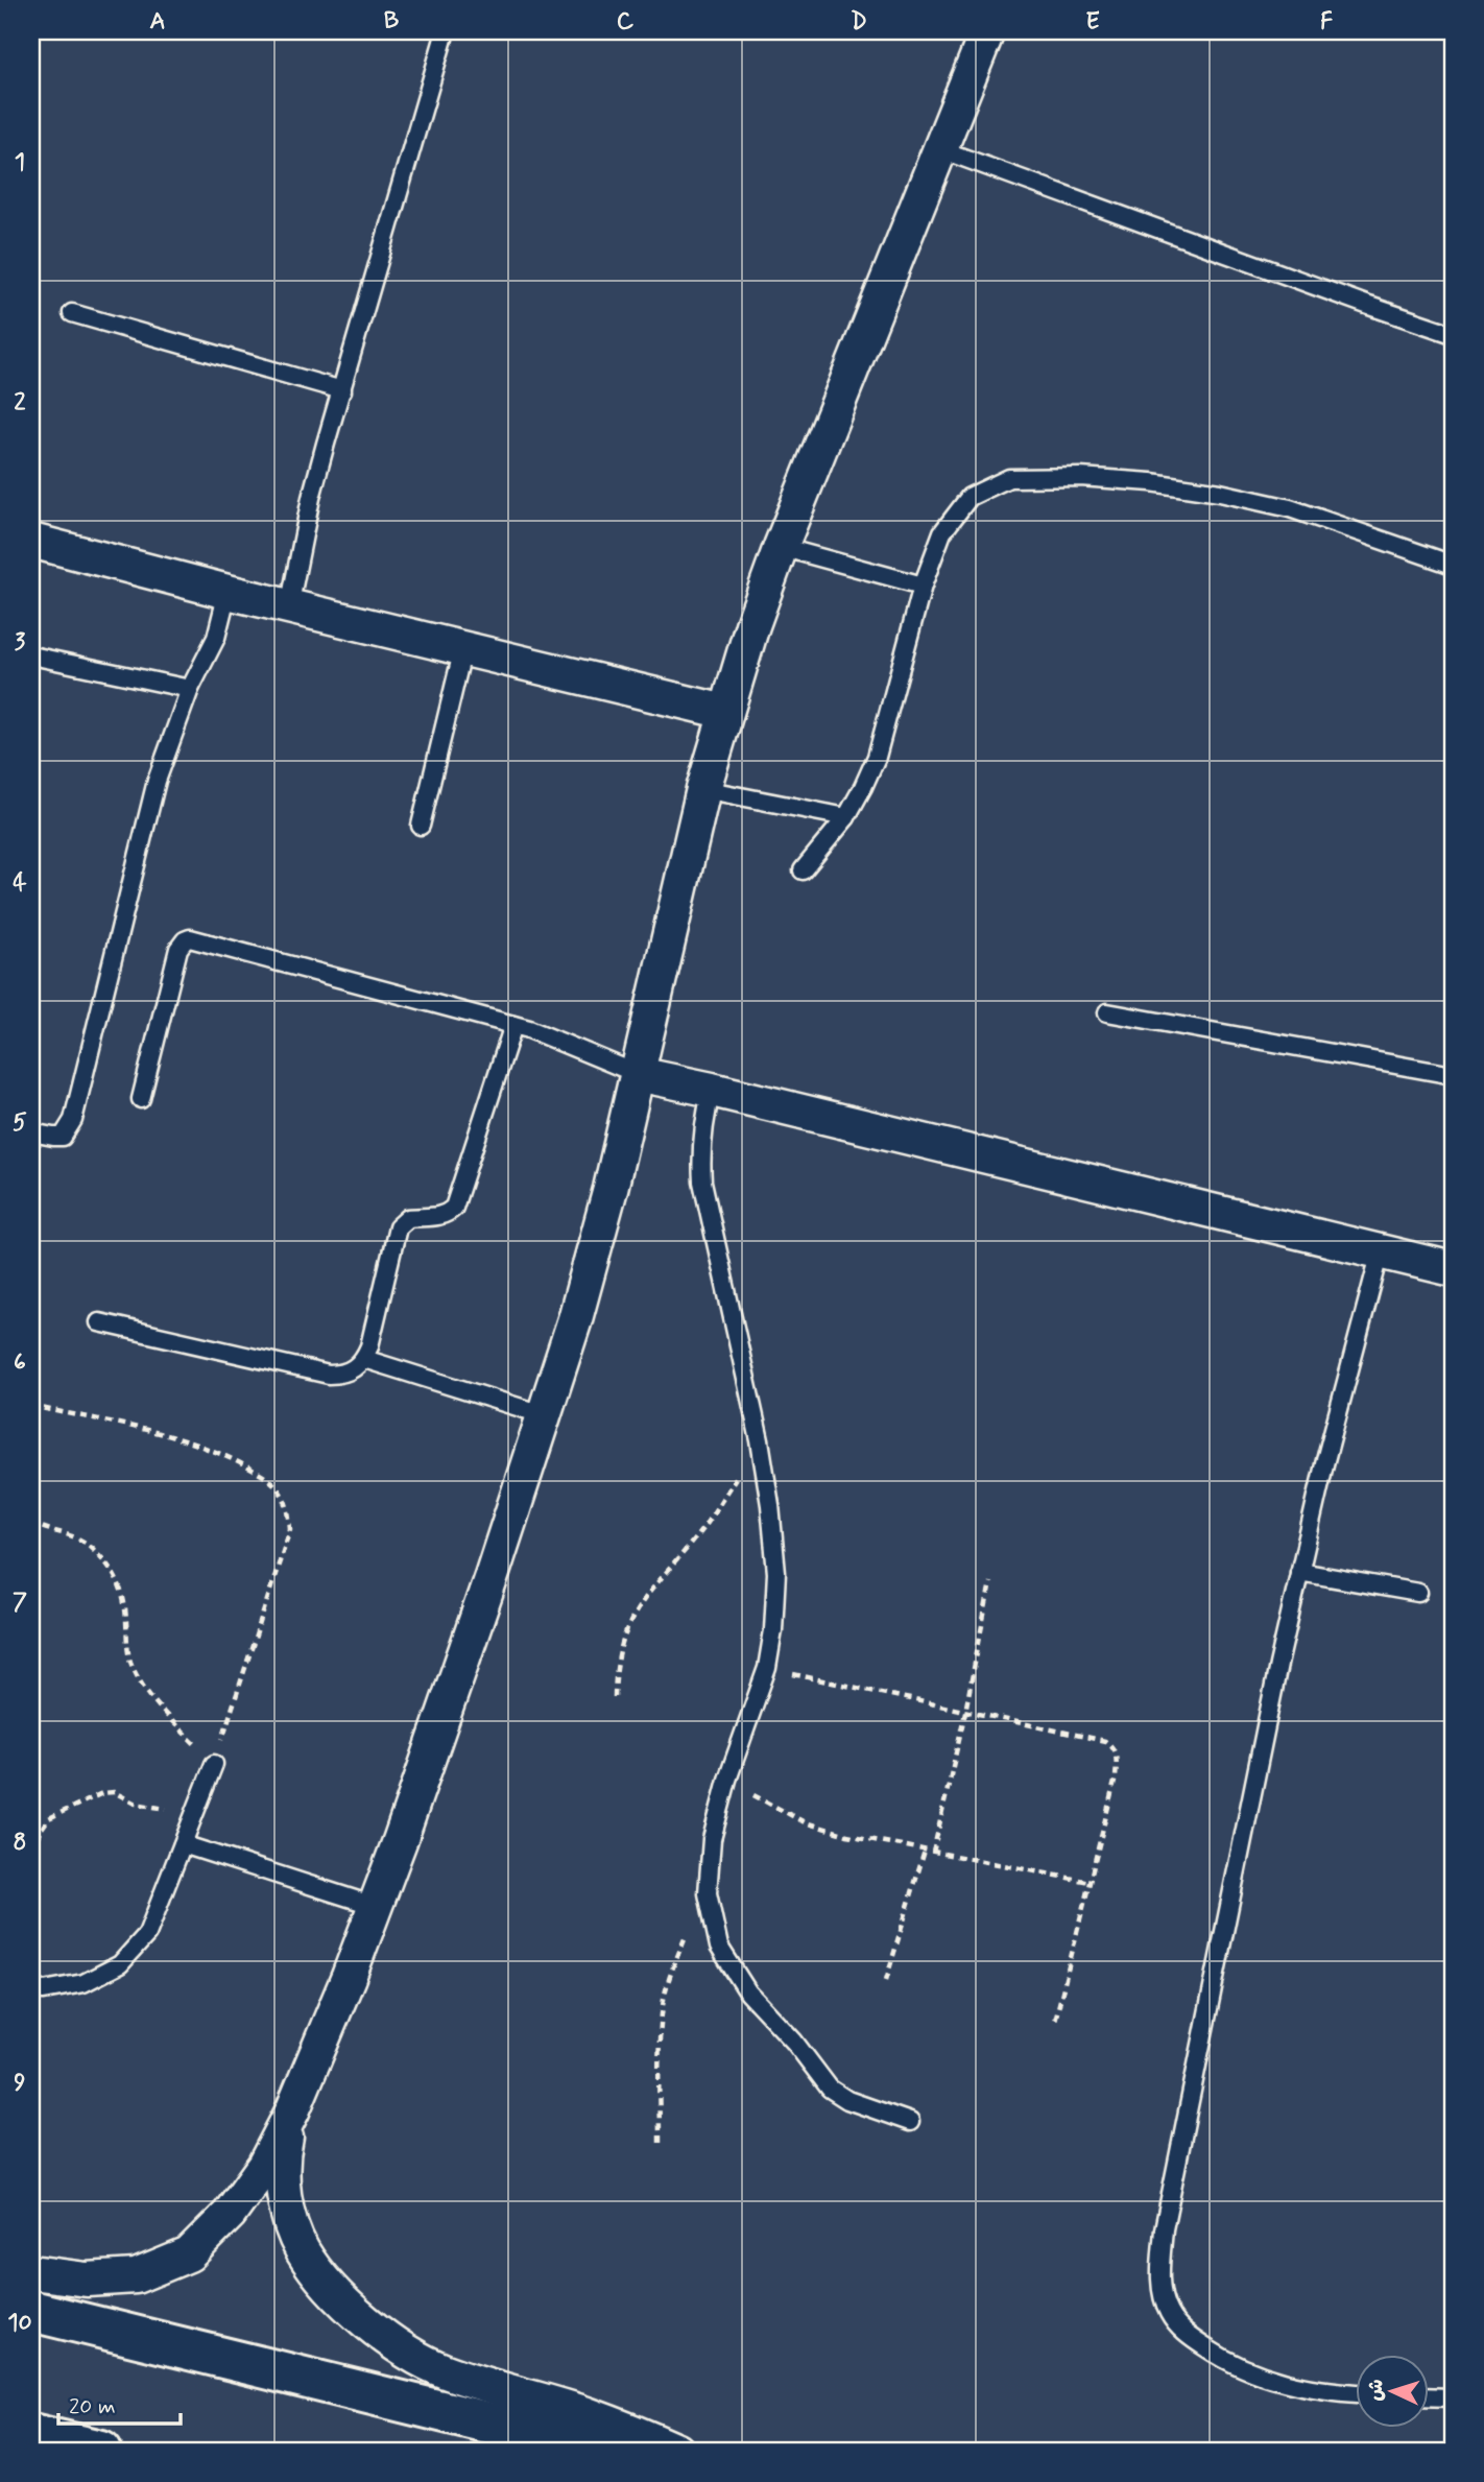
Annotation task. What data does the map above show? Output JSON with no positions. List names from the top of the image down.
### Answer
{
  "scale_bar": "20 m",
  "north": "left",
  "grid": {
    "columns": [
      "A",
      "B",
      "C",
      "D",
      "E",
      "F"
    ],
    "rows": [
      "1",
      "2",
      "3",
      "4",
      "5",
      "6",
      "7",
      "8",
      "9",
      "10"
    ]
  }
}
